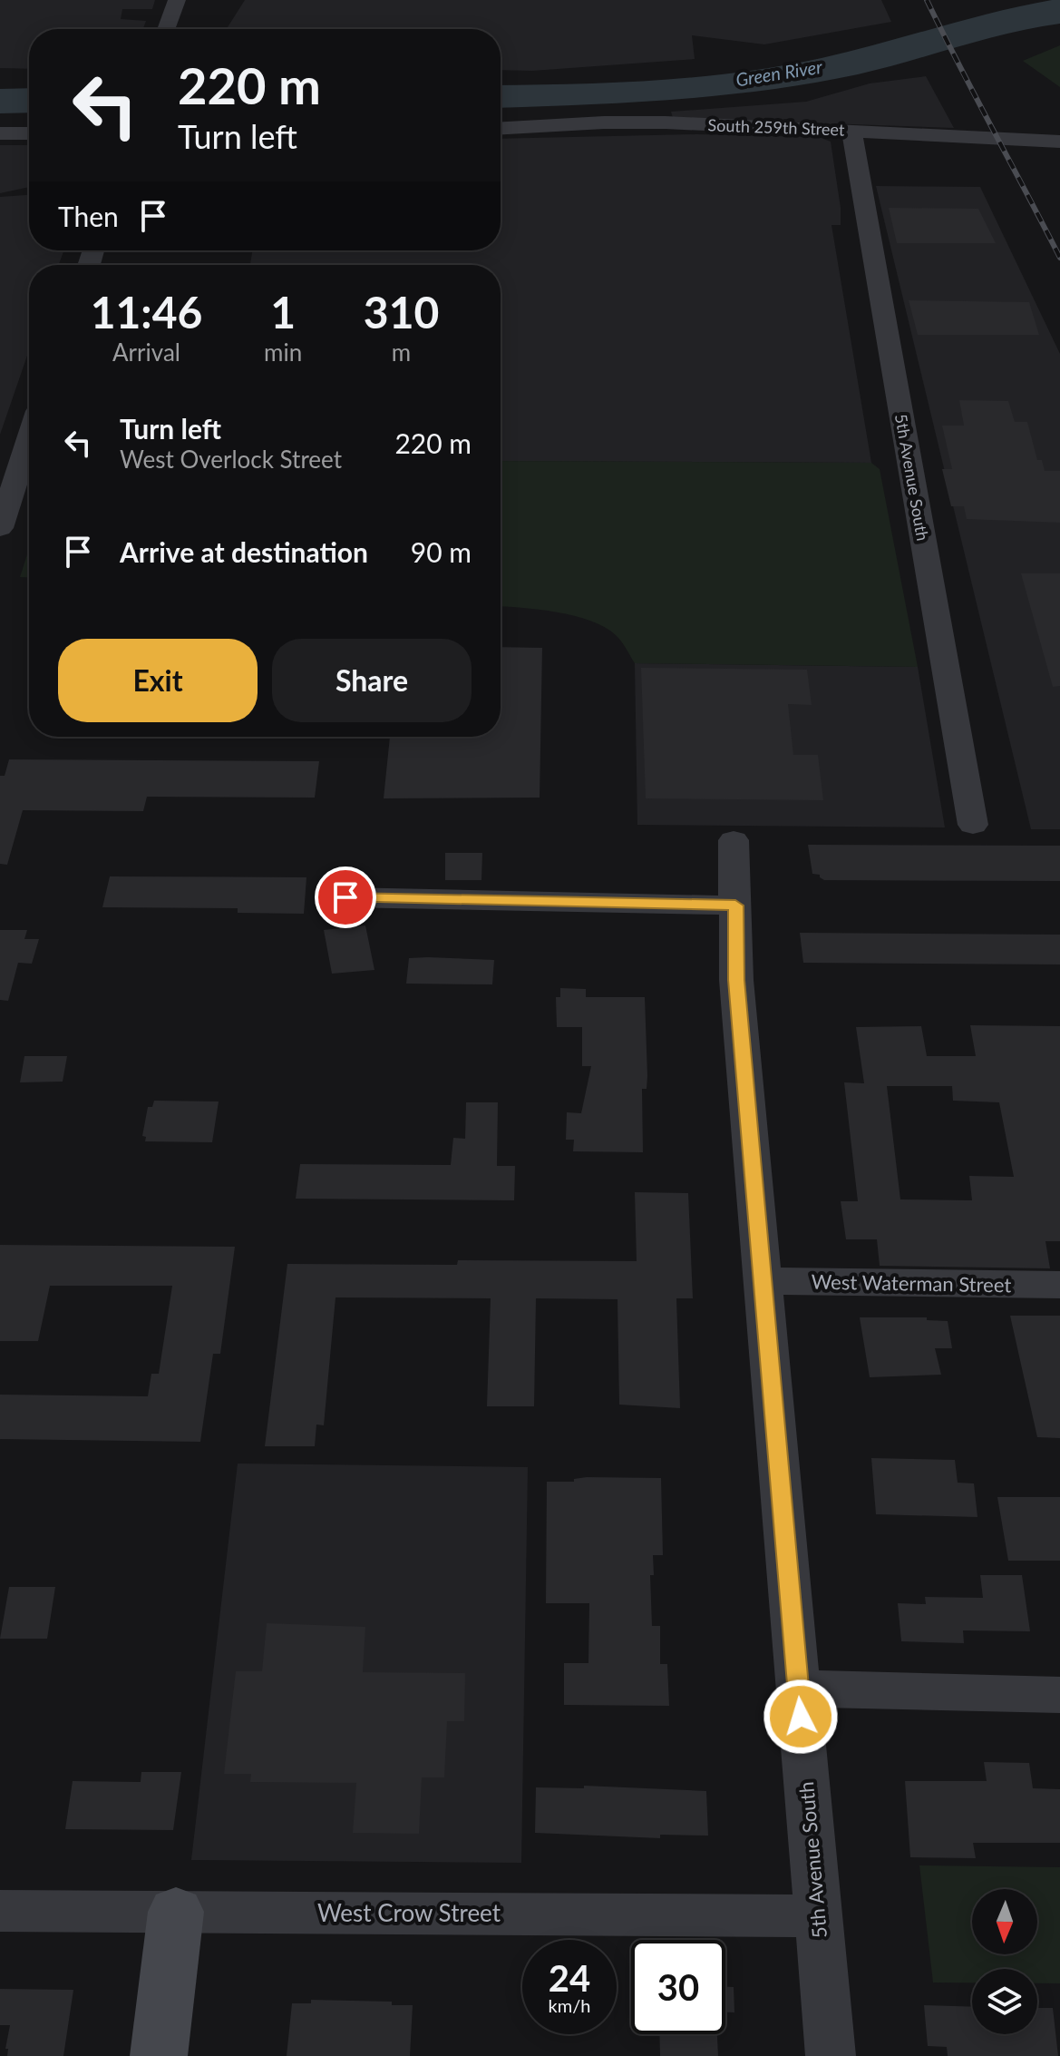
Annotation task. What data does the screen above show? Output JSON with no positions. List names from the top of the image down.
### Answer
{
  "streets": {
    "street": [
      "South 259th Street",
      "5th Avenue South",
      "West Waterman Street",
      "West Crow Street"
    ]
  },
  "crossings": [
    ["South 259th Street", "5th Avenue South"],
    ["5th Avenue South", "West Waterman Street"],
    ["5th Avenue South", "West Crow Street"]
  ],
  "water": ["Green River"],
  "north": "bottom",
  "page": {
    "turn": ["220 m", "Turn left"],
    "then": "Then",
    "eta": [
      "11:46",
      "Arrival",
      "1",
      "min",
      "310",
      "m"
    ],
    "list": [
      {
        "name": "Turn left",
        "note": "West Overlock Street",
        "value": "220 m"
      },
      {
        "name": "Arrive at destination",
        "value": "90 m"
      }
    ],
    "buttons": ["Exit", "Share"],
    "speed": "24 km/h",
    "limit": "30"
  }
}
